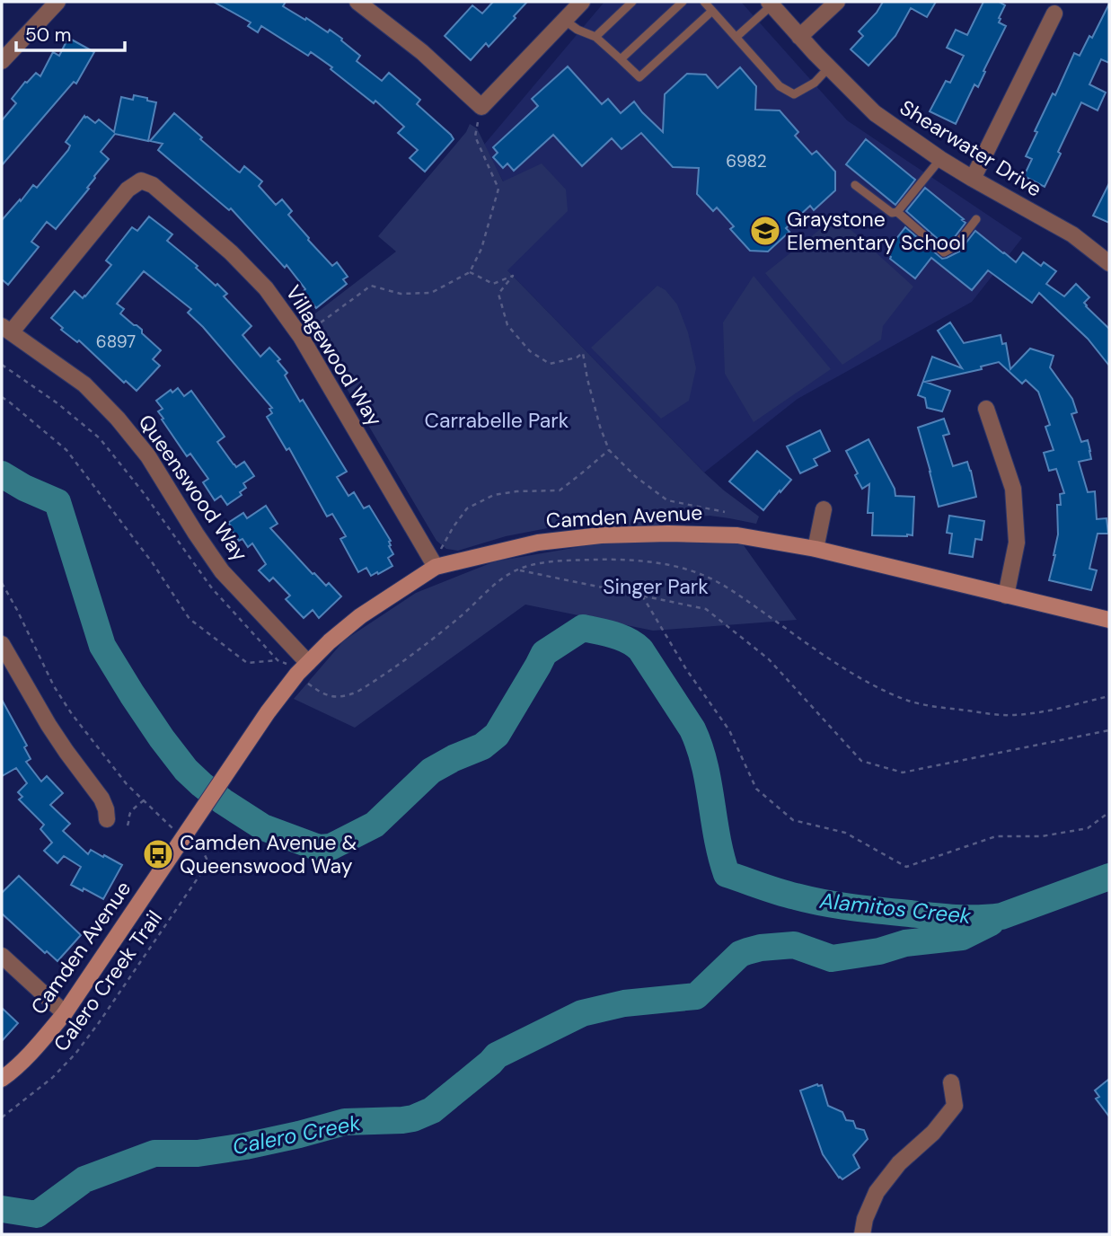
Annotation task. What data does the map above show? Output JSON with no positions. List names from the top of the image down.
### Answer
{
  "streets": {
    "street": [
      "Shearwater Drive",
      "Villagewood Way",
      "Queenswood Way",
      "Camden Avenue"
    ],
    "path": ["Calero Creek Trail"]
  },
  "crossings": [
    ["Villagewood Way", "Queenswood Way"],
    ["Villagewood Way", "Camden Avenue"],
    ["Queenswood Way", "Camden Avenue"],
    ["Camden Avenue", "Calero Creek Trail"]
  ],
  "water": ["Alamitos Creek", "Calero Creek"],
  "parks": ["Carrabelle Park", "Singer Park"],
  "places": {
    "school or university": ["Graystone Elementary School"],
    "bus stop": ["Camden Avenue & Queenswood Way"]
  },
  "house_numbers": ["6982", "6897"],
  "scale_bar": "50 m"
}
